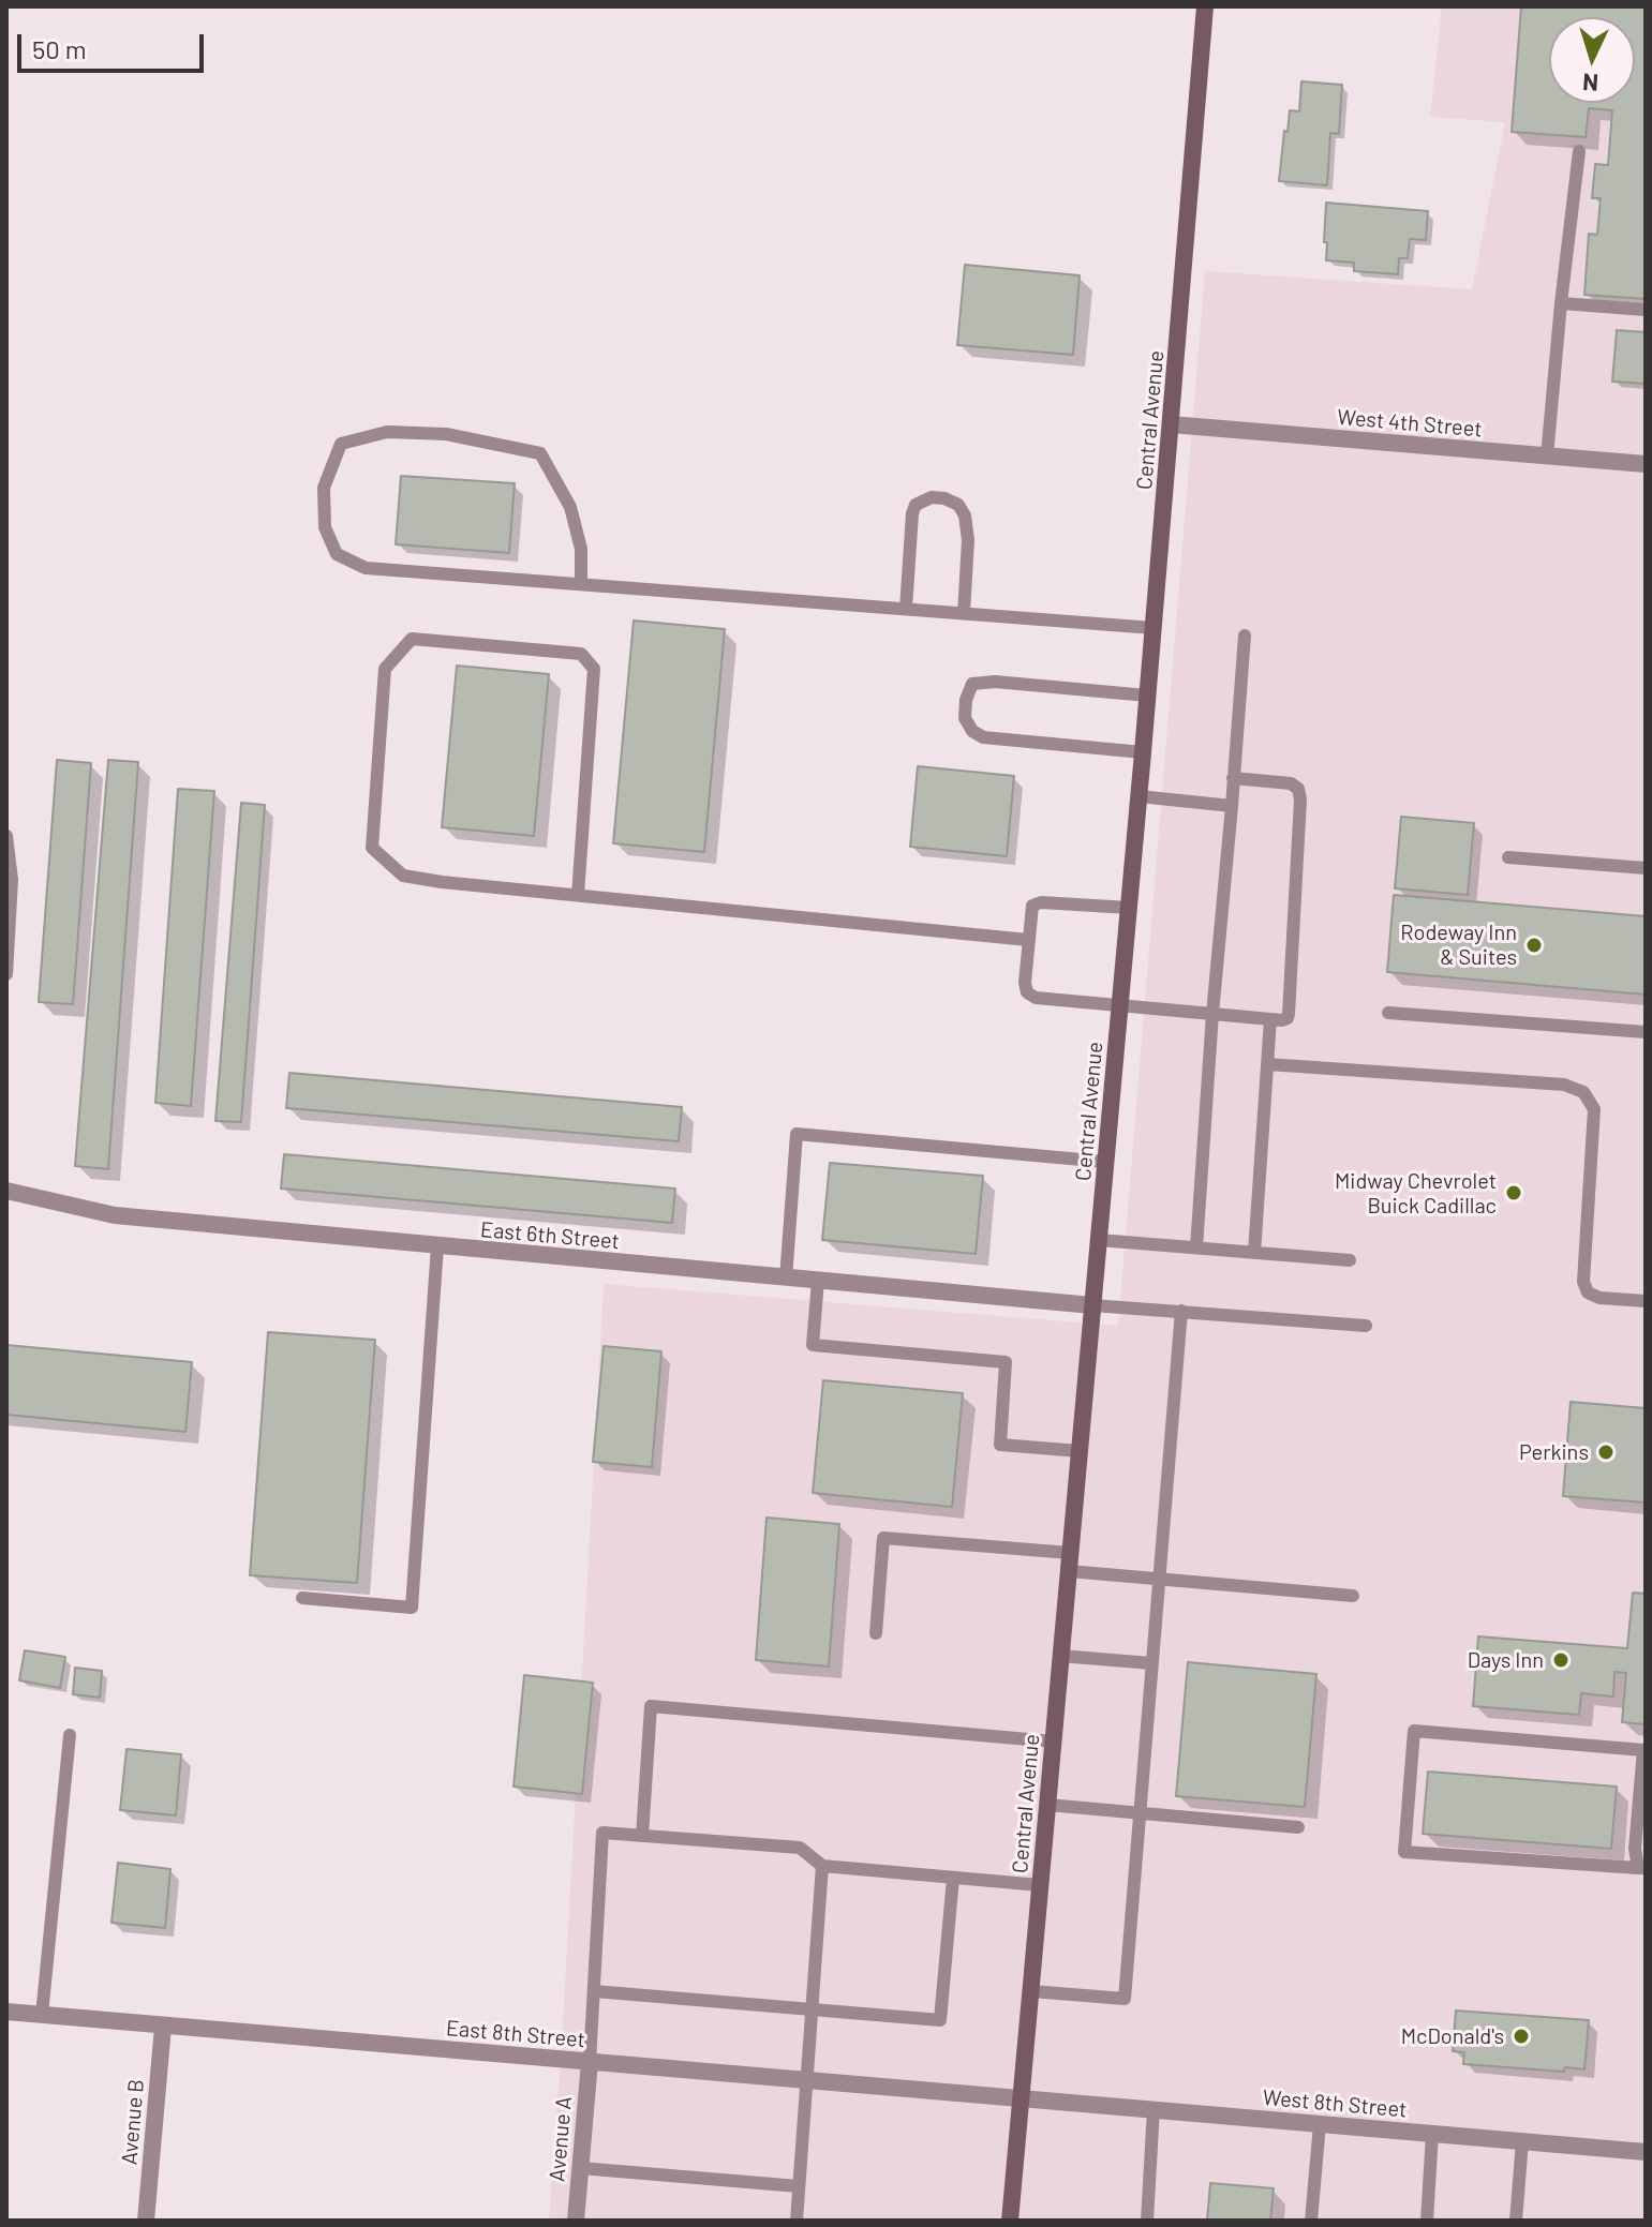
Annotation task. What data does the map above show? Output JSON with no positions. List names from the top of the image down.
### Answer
{
  "streets": {
    "street": [
      "Central Avenue",
      "West 4th Street",
      "East 6th Street",
      "East 8th Street",
      "West 8th Street",
      "Avenue B",
      "Avenue A"
    ]
  },
  "crossings": [
    ["Central Avenue", "West 4th Street"],
    ["Central Avenue", "East 6th Street"],
    ["Central Avenue", "East 8th Street"],
    ["Central Avenue", "West 8th Street"],
    ["East 8th Street", "West 8th Street"],
    ["East 8th Street", "Avenue B"],
    ["East 8th Street", "Avenue A"]
  ],
  "places": [
    "Rodeway Inn & Suites",
    "Midway Chevrolet Buick Cadillac",
    "Perkins",
    "Days Inn",
    "McDonald's"
  ],
  "scale_bar": "50 m",
  "north": "bottom"
}
